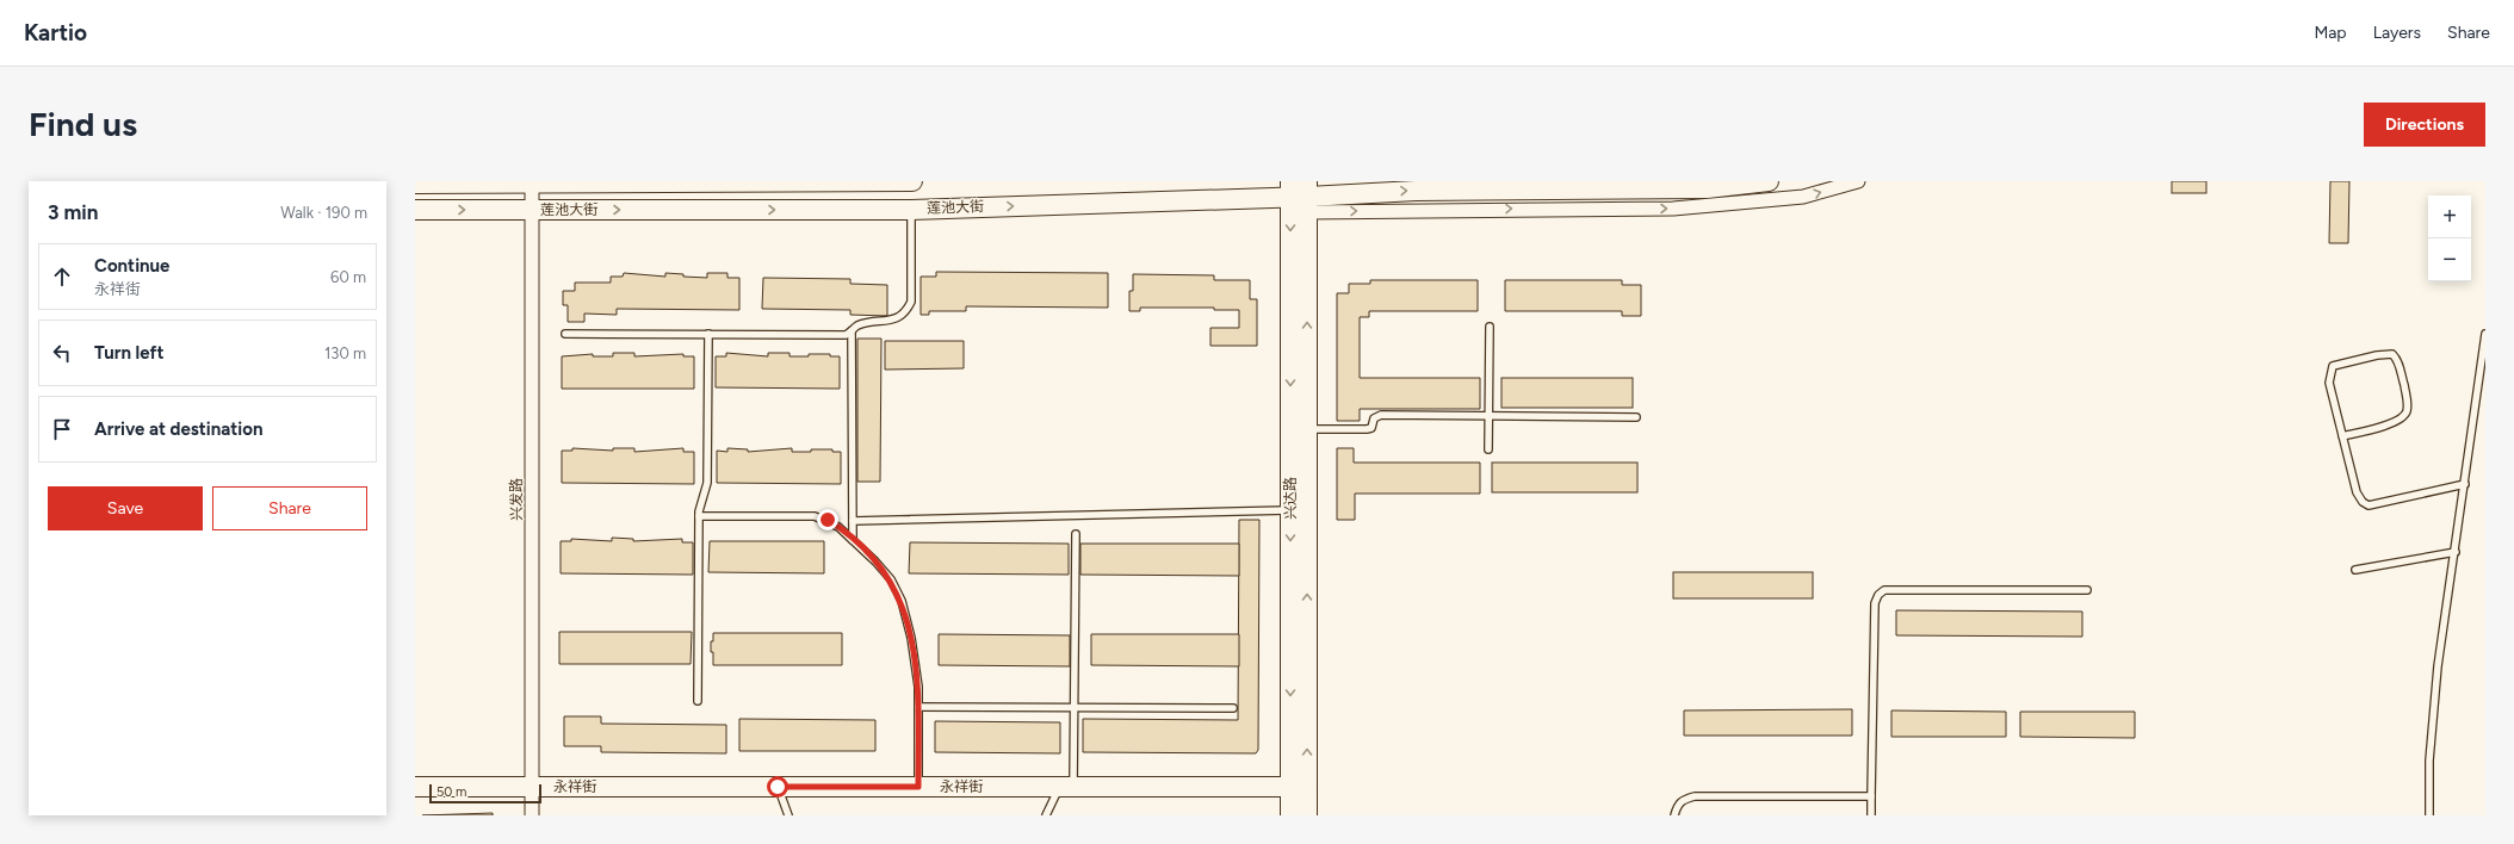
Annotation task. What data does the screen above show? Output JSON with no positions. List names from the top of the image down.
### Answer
{
  "streets": {
    "main road": ["莲池大街", "兴达路", "永祥街"],
    "street": ["兴发路"]
  },
  "crossings": [
    ["莲池大街", "兴达路"],
    ["莲池大街", "兴发路"],
    ["兴达路", "永祥街"],
    ["兴发路", "永祥街"]
  ],
  "scale_bar": "50 m",
  "page": {
    "header": "Kartio",
    "nav": ["Map", "Layers", "Share"],
    "buttons": [
      "Directions",
      ["Save", "Share"]
    ],
    "title": "Find us",
    "heading": ["3 min", "Walk · 190 m"],
    "map_buttons": ["+", "−"],
    "list": [
      ["Continue", "永祥街", "60 m"],
      ["Turn left", "130 m"],
      "Arrive at destination"
    ],
    "scale": "50 m"
  }
}
